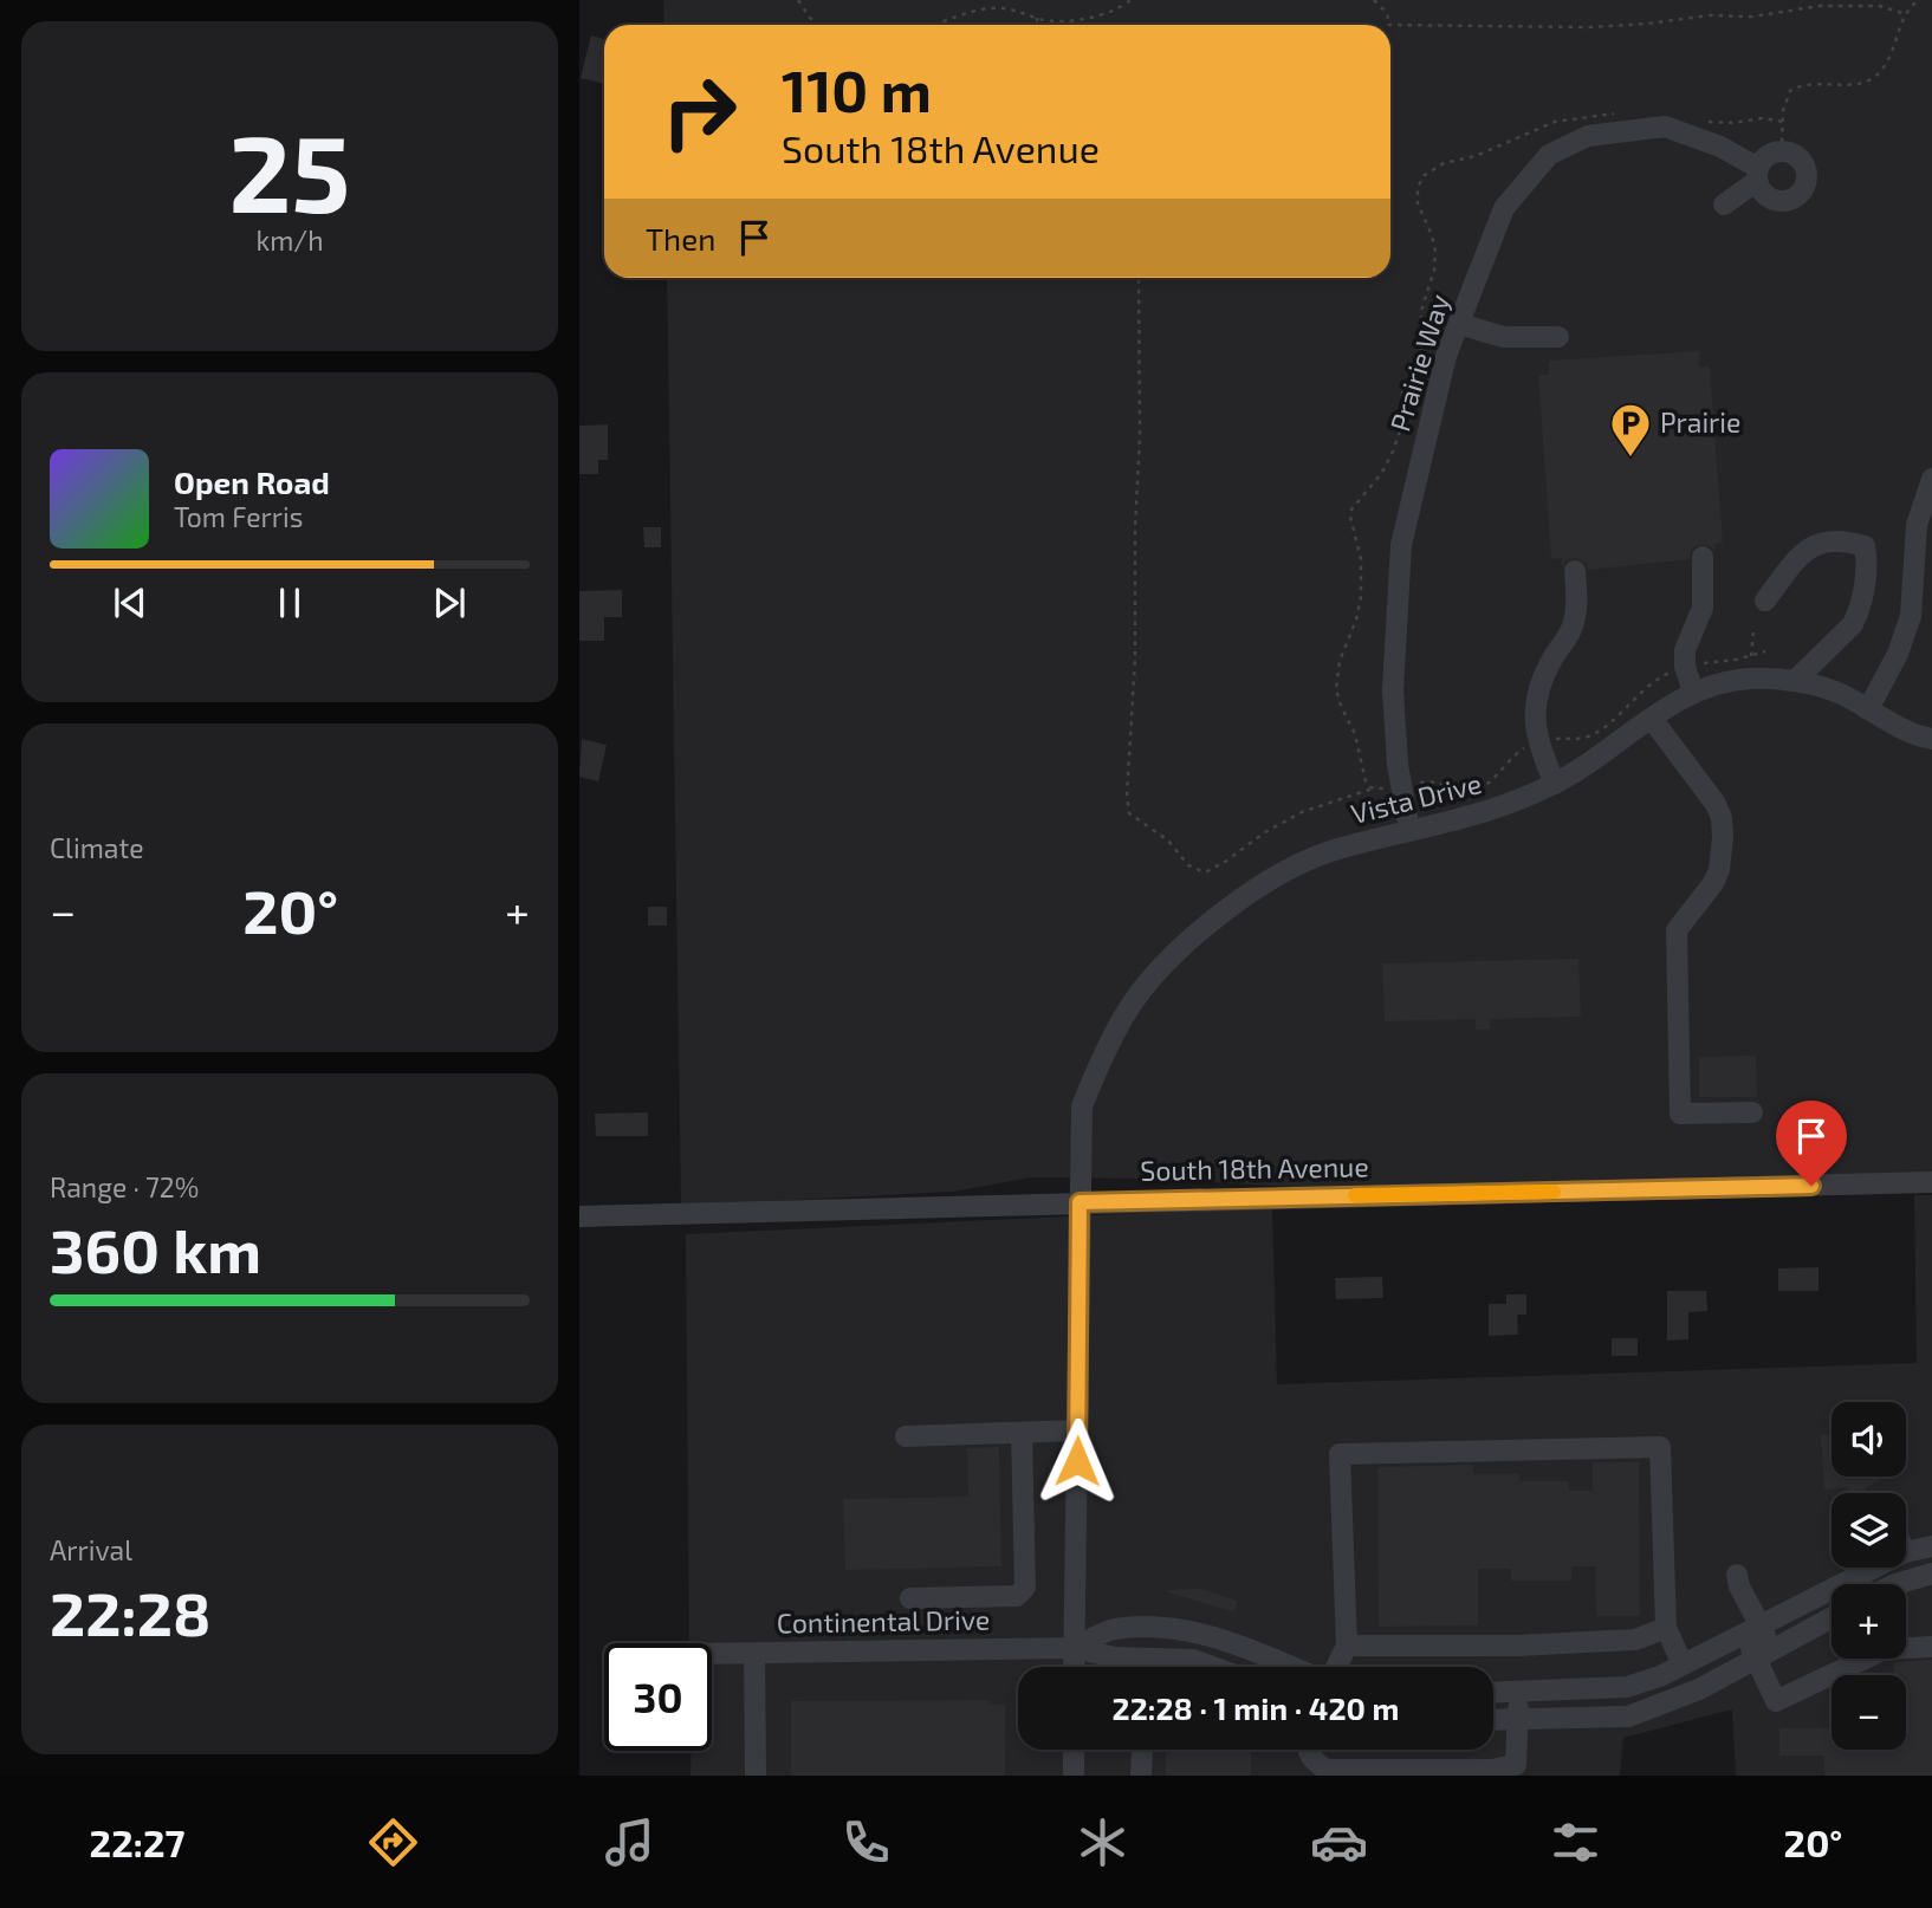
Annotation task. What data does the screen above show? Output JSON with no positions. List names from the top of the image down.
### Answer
{
  "streets": {
    "street": [
      "Prairie Way",
      "Vista Drive",
      "South 18th Avenue",
      "Continental Drive"
    ]
  },
  "crossings": [
    ["Prairie Way", "Vista Drive"],
    ["Vista Drive", "South 18th Avenue"],
    ["Vista Drive", "Continental Drive"]
  ],
  "places": {
    "parking": ["Prairie"]
  },
  "page": {
    "tile": [
      ["25", "km/h"],
      "Climate",
      ["Range · 72%", "360 km"],
      ["Arrival", "22:28"]
    ],
    "turn": ["110 m", "South 18th Avenue"],
    "then": "Then",
    "song": ["Open Road", "Tom Ferris"],
    "heat": ["−", "20°", "+"],
    "map_buttons": ["+", "−"],
    "limit": "30",
    "trip": "22:28 · 1 min · 420 m",
    "tabs": ["22:27", "20°"]
  }
}
